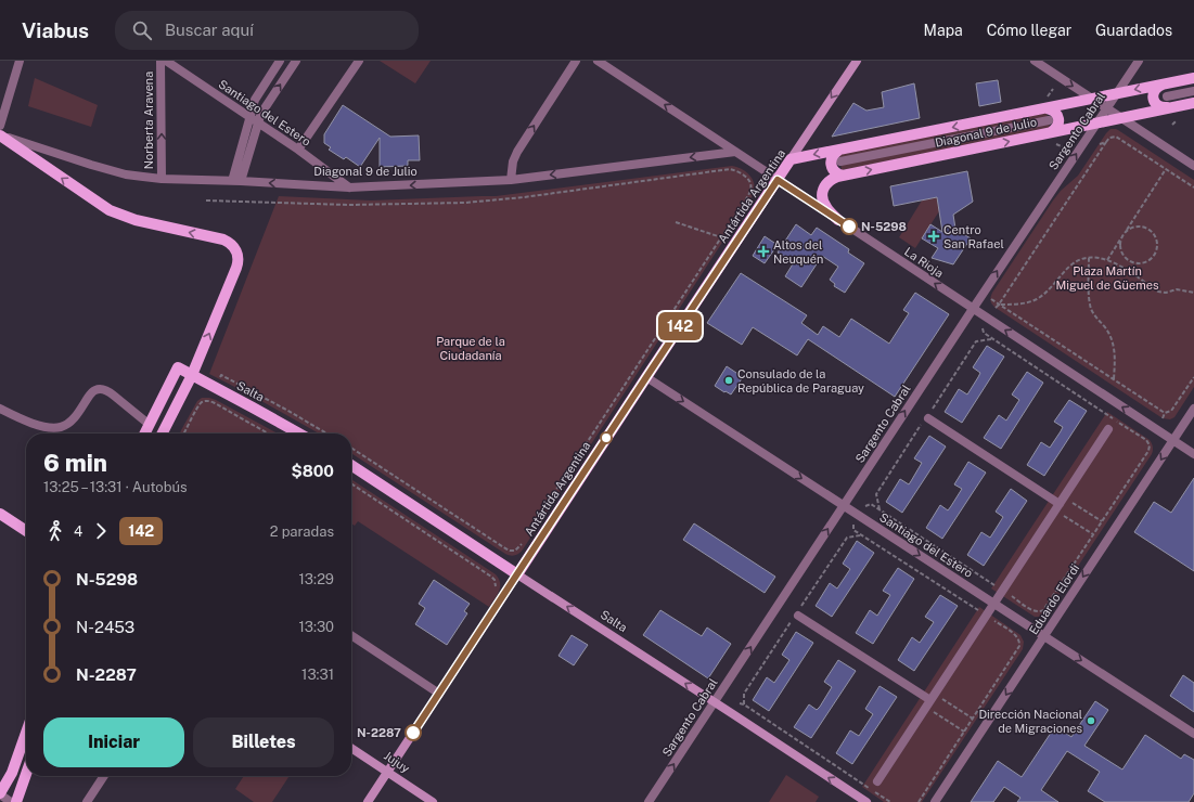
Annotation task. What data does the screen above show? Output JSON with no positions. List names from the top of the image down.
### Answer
{
  "streets": {
    "main road": ["Diagonal 9 de Julio", "Antártida Argentina", "Salta"],
    "street": [
      "Santiago del Estero",
      "Norberta Aravena",
      "Sargento Cabral",
      "La Rioja",
      "Eduardo Elordi",
      "Jujuy"
    ]
  },
  "crossings": [
    ["Santiago del Estero", "Sargento Cabral"],
    ["Santiago del Estero", "Diagonal 9 de Julio"],
    ["Santiago del Estero", "Antártida Argentina"],
    ["Santiago del Estero", "Eduardo Elordi"],
    ["Norberta Aravena", "Diagonal 9 de Julio"],
    ["Sargento Cabral", "Diagonal 9 de Julio"],
    ["Sargento Cabral", "La Rioja"],
    ["Sargento Cabral", "Salta"],
    ["Diagonal 9 de Julio", "Antártida Argentina"],
    ["Diagonal 9 de Julio", "La Rioja"],
    ["Antártida Argentina", "La Rioja"],
    ["Antártida Argentina", "Salta"],
    ["Antártida Argentina", "Jujuy"],
    ["La Rioja", "Eduardo Elordi"]
  ],
  "one_way": [
    "Santiago del Estero",
    "Norberta Aravena",
    "Sargento Cabral",
    "La Rioja",
    "Salta"
  ],
  "parks": ["Plaza Martín Miguel de Güemes", "Parque de la Ciudadanía"],
  "places": {
    "other": [
      "N-5298",
      "Consulado de la República de Paraguay",
      "Dirección Nacional de Migraciones",
      "N-2287"
    ],
    "health": ["Centro San Rafael", "Altos del Neuquén"]
  },
  "lines": ["bus line 142"],
  "page": {
    "header": "Viabus",
    "search": "Buscar aquí",
    "nav": ["Mapa", "Cómo llegar", "Guardados"],
    "on_map": "142",
    "heading": ["6 min", "13:25 – 13:31 · Autobús", "$800"],
    "legs": ["4", "142", "2 paradas"],
    "list": [
      {
        "name": "N-5298",
        "value": "13:29"
      },
      {
        "name": "N-2453",
        "value": "13:30"
      },
      {
        "name": "N-2287",
        "value": "13:31"
      }
    ],
    "buttons": ["Iniciar", "Billetes"]
  }
}
